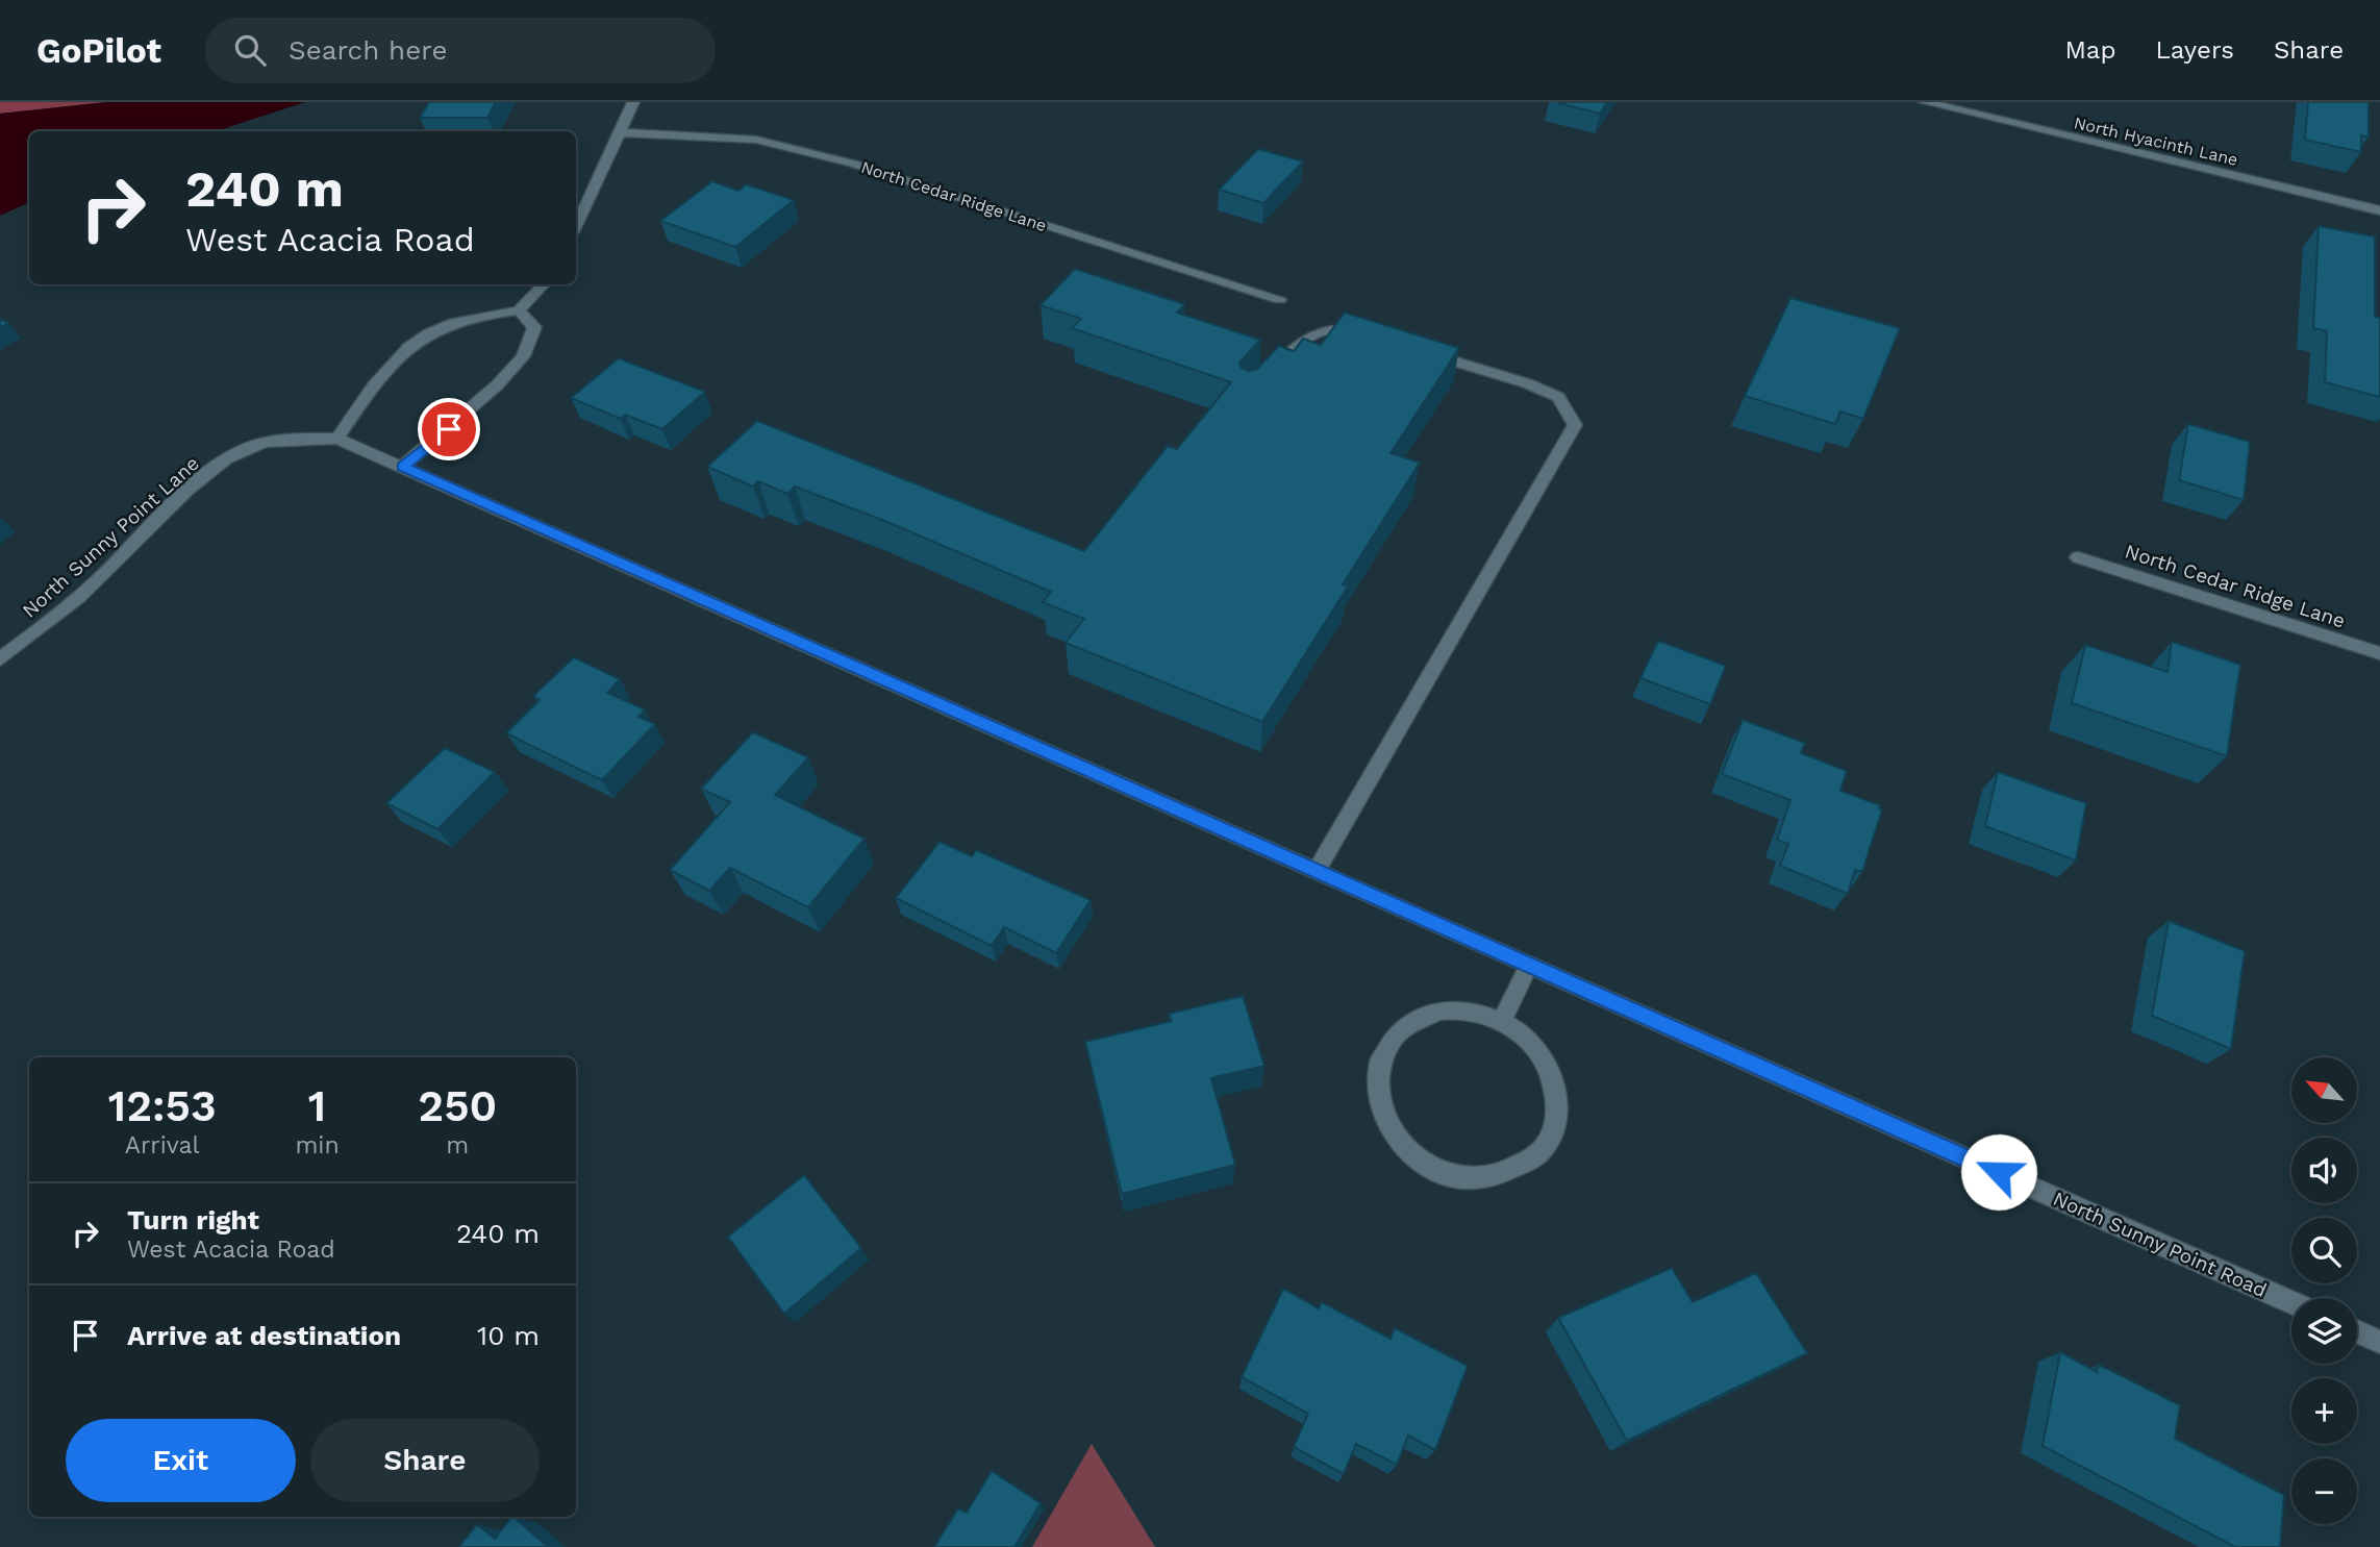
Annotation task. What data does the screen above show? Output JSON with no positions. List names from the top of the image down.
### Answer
{
  "streets": {
    "street": [
      "North Hyacinth Lane",
      "North Cedar Ridge Lane",
      "North Sunny Point Lane",
      "North Sunny Point Road"
    ]
  },
  "crossings": [
    ["North Sunny Point Lane", "North Sunny Point Road"]
  ],
  "north": "top left",
  "page": {
    "header": "GoPilot",
    "search": "Search here",
    "nav": ["Map", "Layers", "Share"],
    "turn": ["240 m", "West Acacia Road"],
    "map_buttons": ["+", "−"],
    "eta": [
      "12:53",
      "Arrival",
      "1",
      "min",
      "250",
      "m"
    ],
    "list": [
      {
        "name": "Turn right",
        "note": "West Acacia Road",
        "value": "240 m"
      },
      {
        "name": "Arrive at destination",
        "value": "10 m"
      }
    ],
    "buttons": ["Exit", "Share"]
  }
}
